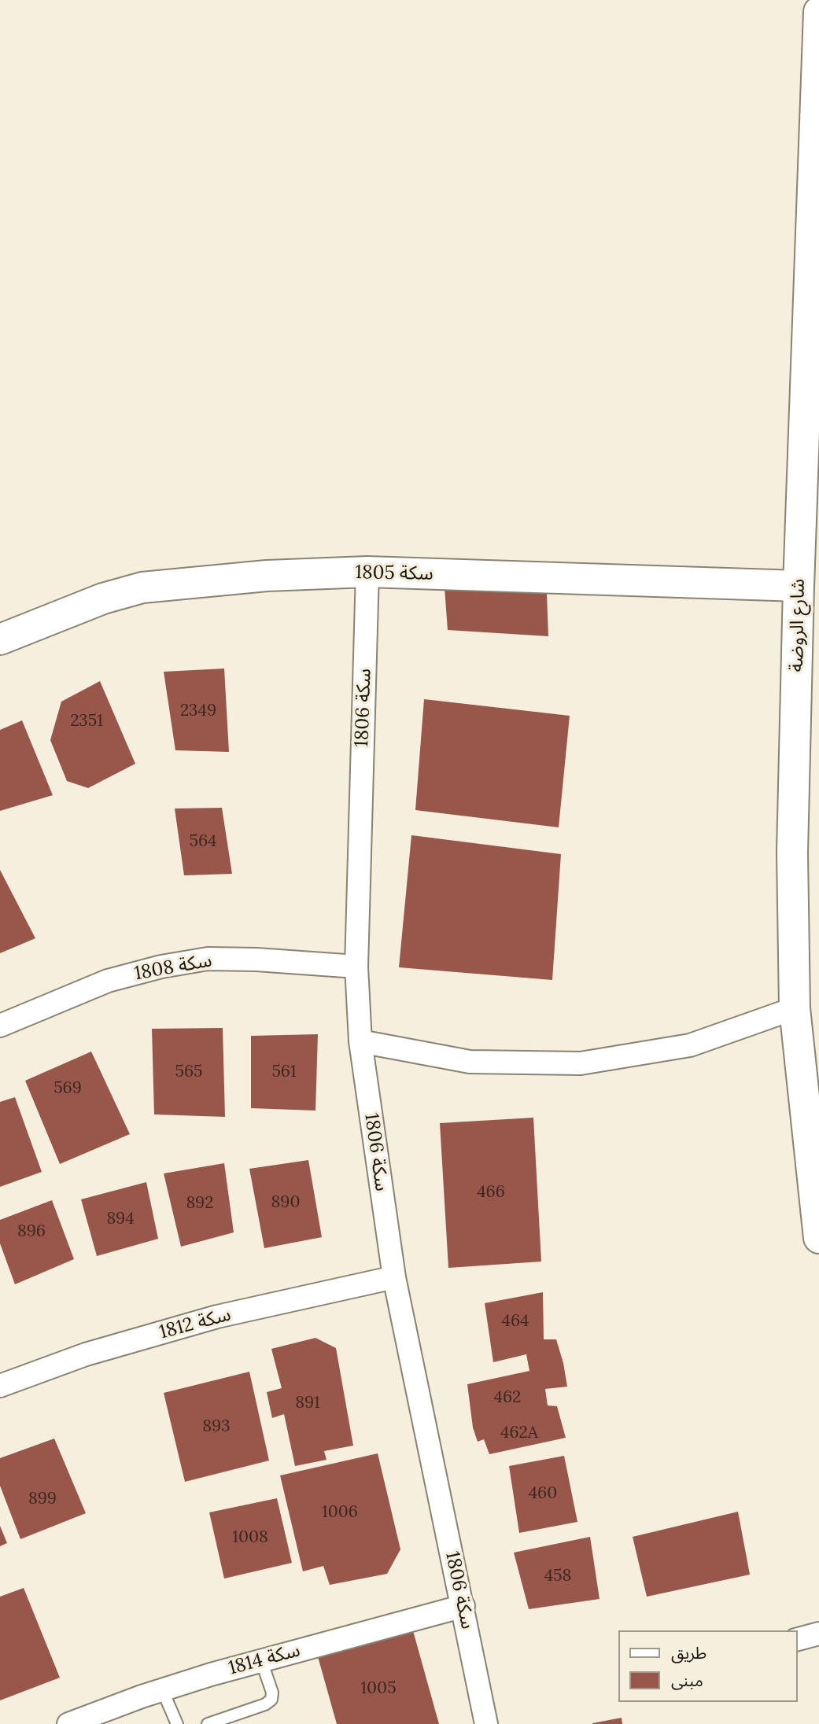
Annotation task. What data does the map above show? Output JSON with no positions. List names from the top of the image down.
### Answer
{
  "streets": {
    "main road": ["سكة 1805", "شارع الروضة"],
    "street": [
      "سكة 1806",
      "سكة 1808",
      "سكة 1812",
      "سكة 1814"
    ]
  },
  "crossings": [
    ["سكة 1805", "شارع الروضة"],
    ["سكة 1805", "سكة 1806"],
    ["سكة 1806", "سكة 1808"],
    ["سكة 1806", "سكة 1812"],
    ["سكة 1806", "سكة 1814"]
  ],
  "house_numbers": [
    "2349",
    "2351",
    "564",
    "565",
    "561",
    "569",
    "466",
    "890",
    "892",
    "894",
    "896",
    "464",
    "462",
    "891",
    "893",
    "462A",
    "460",
    "899",
    "1006",
    "1008",
    "458",
    "1005"
  ],
  "legend": ["طريق", "مبنى"]
}
